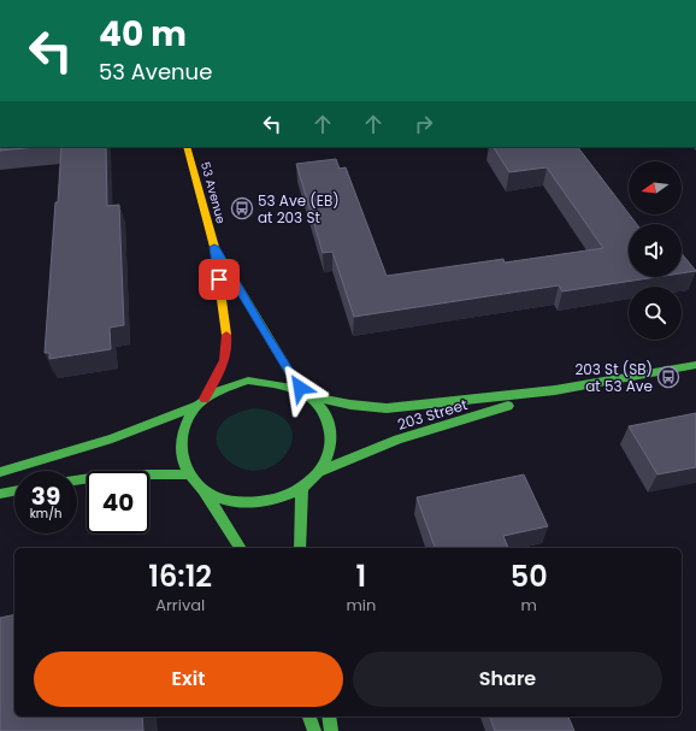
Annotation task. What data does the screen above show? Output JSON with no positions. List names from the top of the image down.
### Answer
{
  "streets": {
    "main road": ["53 Avenue", "203 Street"]
  },
  "crossings": [
    ["53 Avenue", "203 Street"]
  ],
  "places": {
    "bus stop": ["53 Ave (EB) at 203 St", "203 St (SB) at 53 Ave"]
  },
  "north": "left",
  "page": {
    "turn": ["40 m", "53 Avenue"],
    "speed": "39 km/h",
    "limit": "40",
    "eta": [
      "16:12",
      "Arrival",
      "1",
      "min",
      "50",
      "m"
    ],
    "buttons": ["Exit", "Share"]
  }
}
